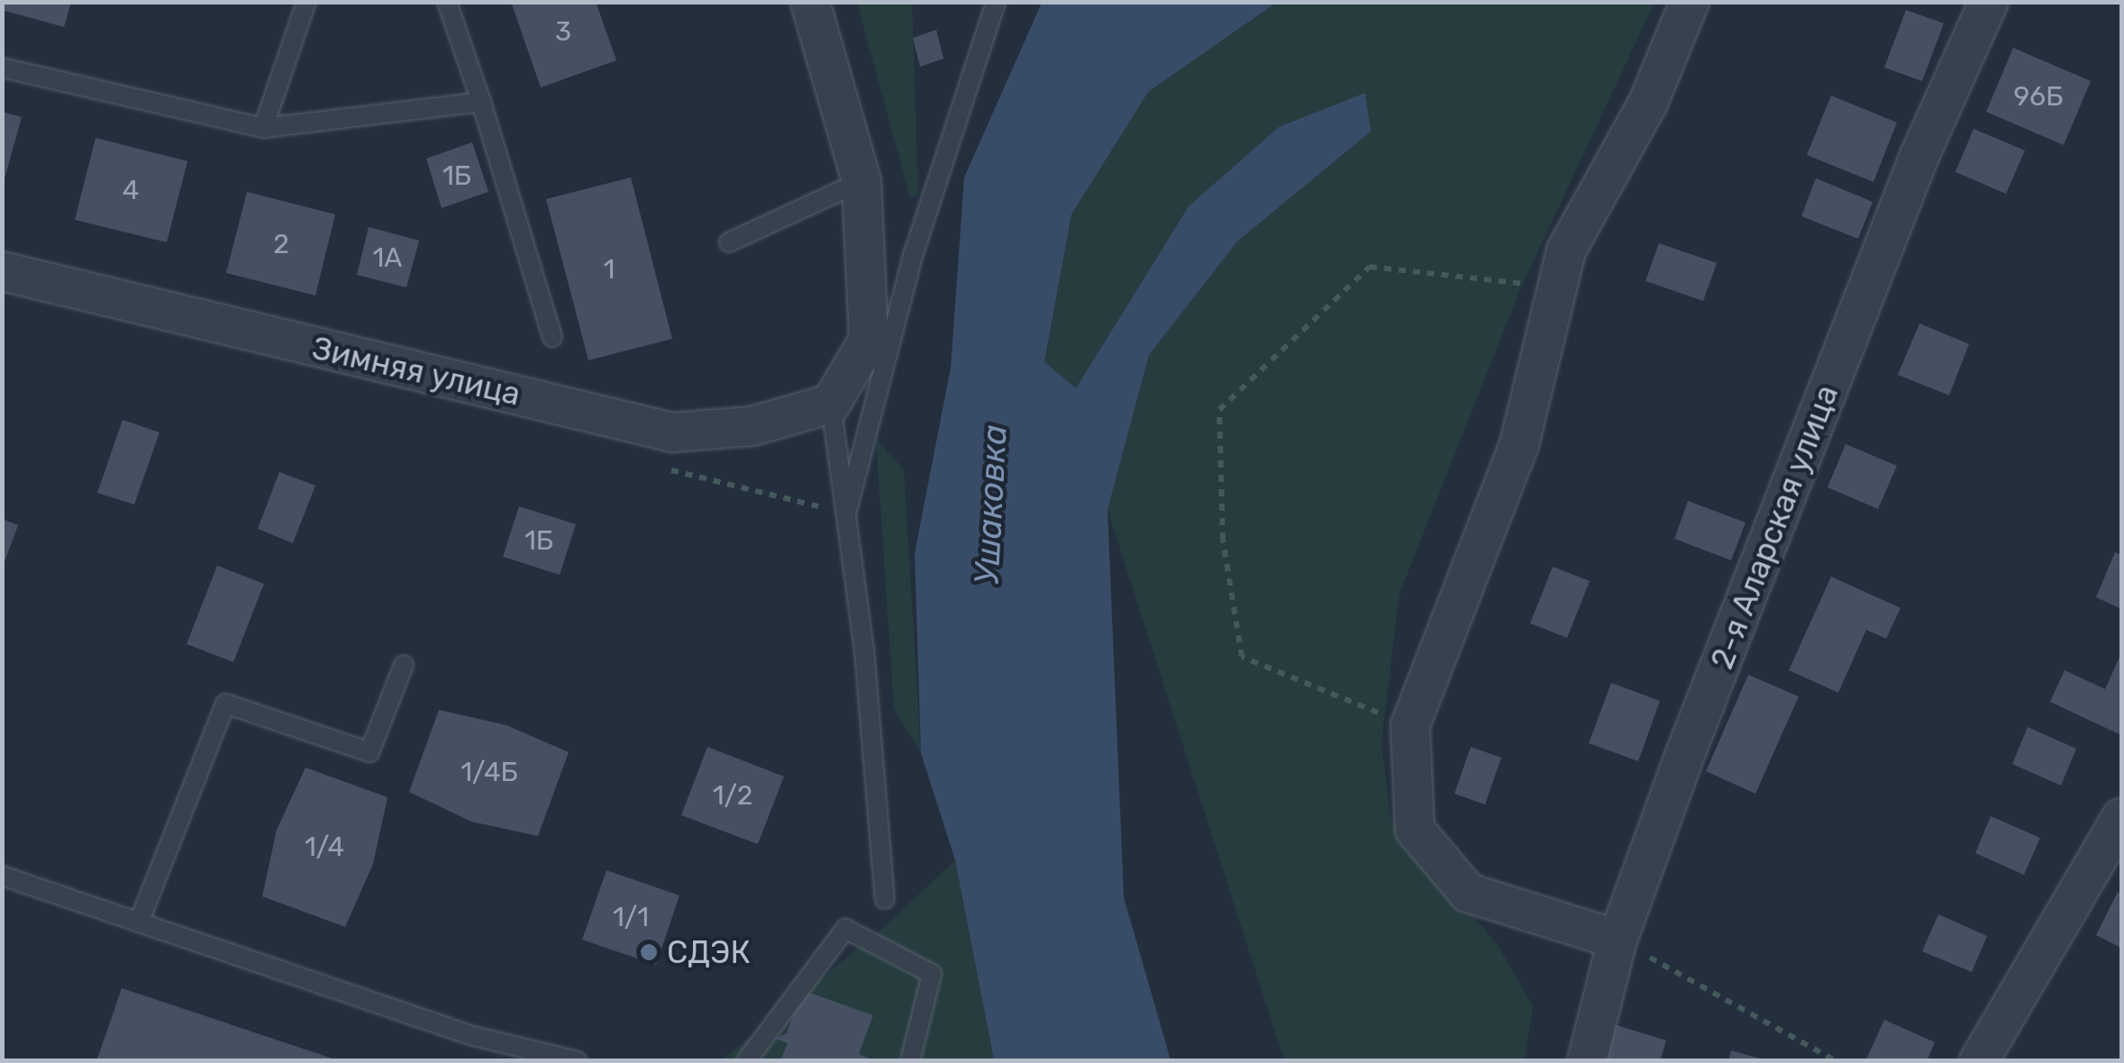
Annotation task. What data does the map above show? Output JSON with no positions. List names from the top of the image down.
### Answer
{
  "streets": {
    "street": ["Зимняя улица", "2-я Аларская улица"]
  },
  "water": ["Ушаковка"],
  "places": ["СДЭК"],
  "house_numbers": [
    "3",
    "96Б",
    "1Б",
    "4",
    "2",
    "1А",
    "1",
    "1Б",
    "1/4Б",
    "1/2",
    "1/4",
    "1/1"
  ]
}
